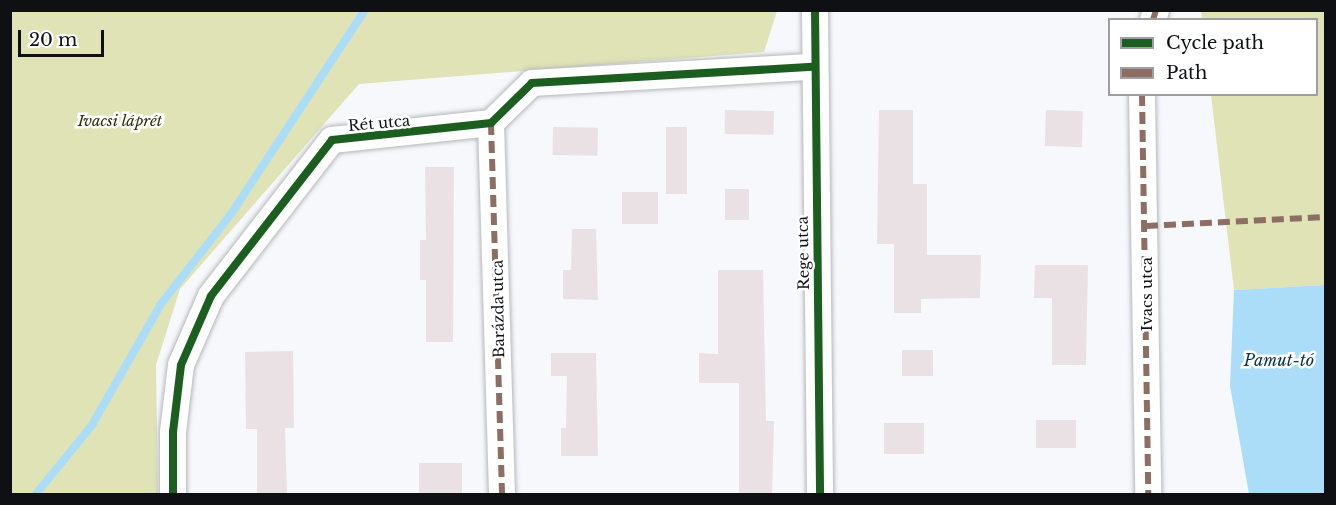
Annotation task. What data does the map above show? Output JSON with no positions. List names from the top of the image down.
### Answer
{
  "streets": {
    "street": [
      "Rét utca",
      "Rege utca",
      "Ivacs utca",
      "Barázda utca"
    ]
  },
  "crossings": [
    ["Rét utca", "Barázda utca"]
  ],
  "water": ["Pamut-tó"],
  "parks": ["Ivacsi láprét"],
  "legend": ["Cycle path", "Path"],
  "scale_bar": "20 m"
}
